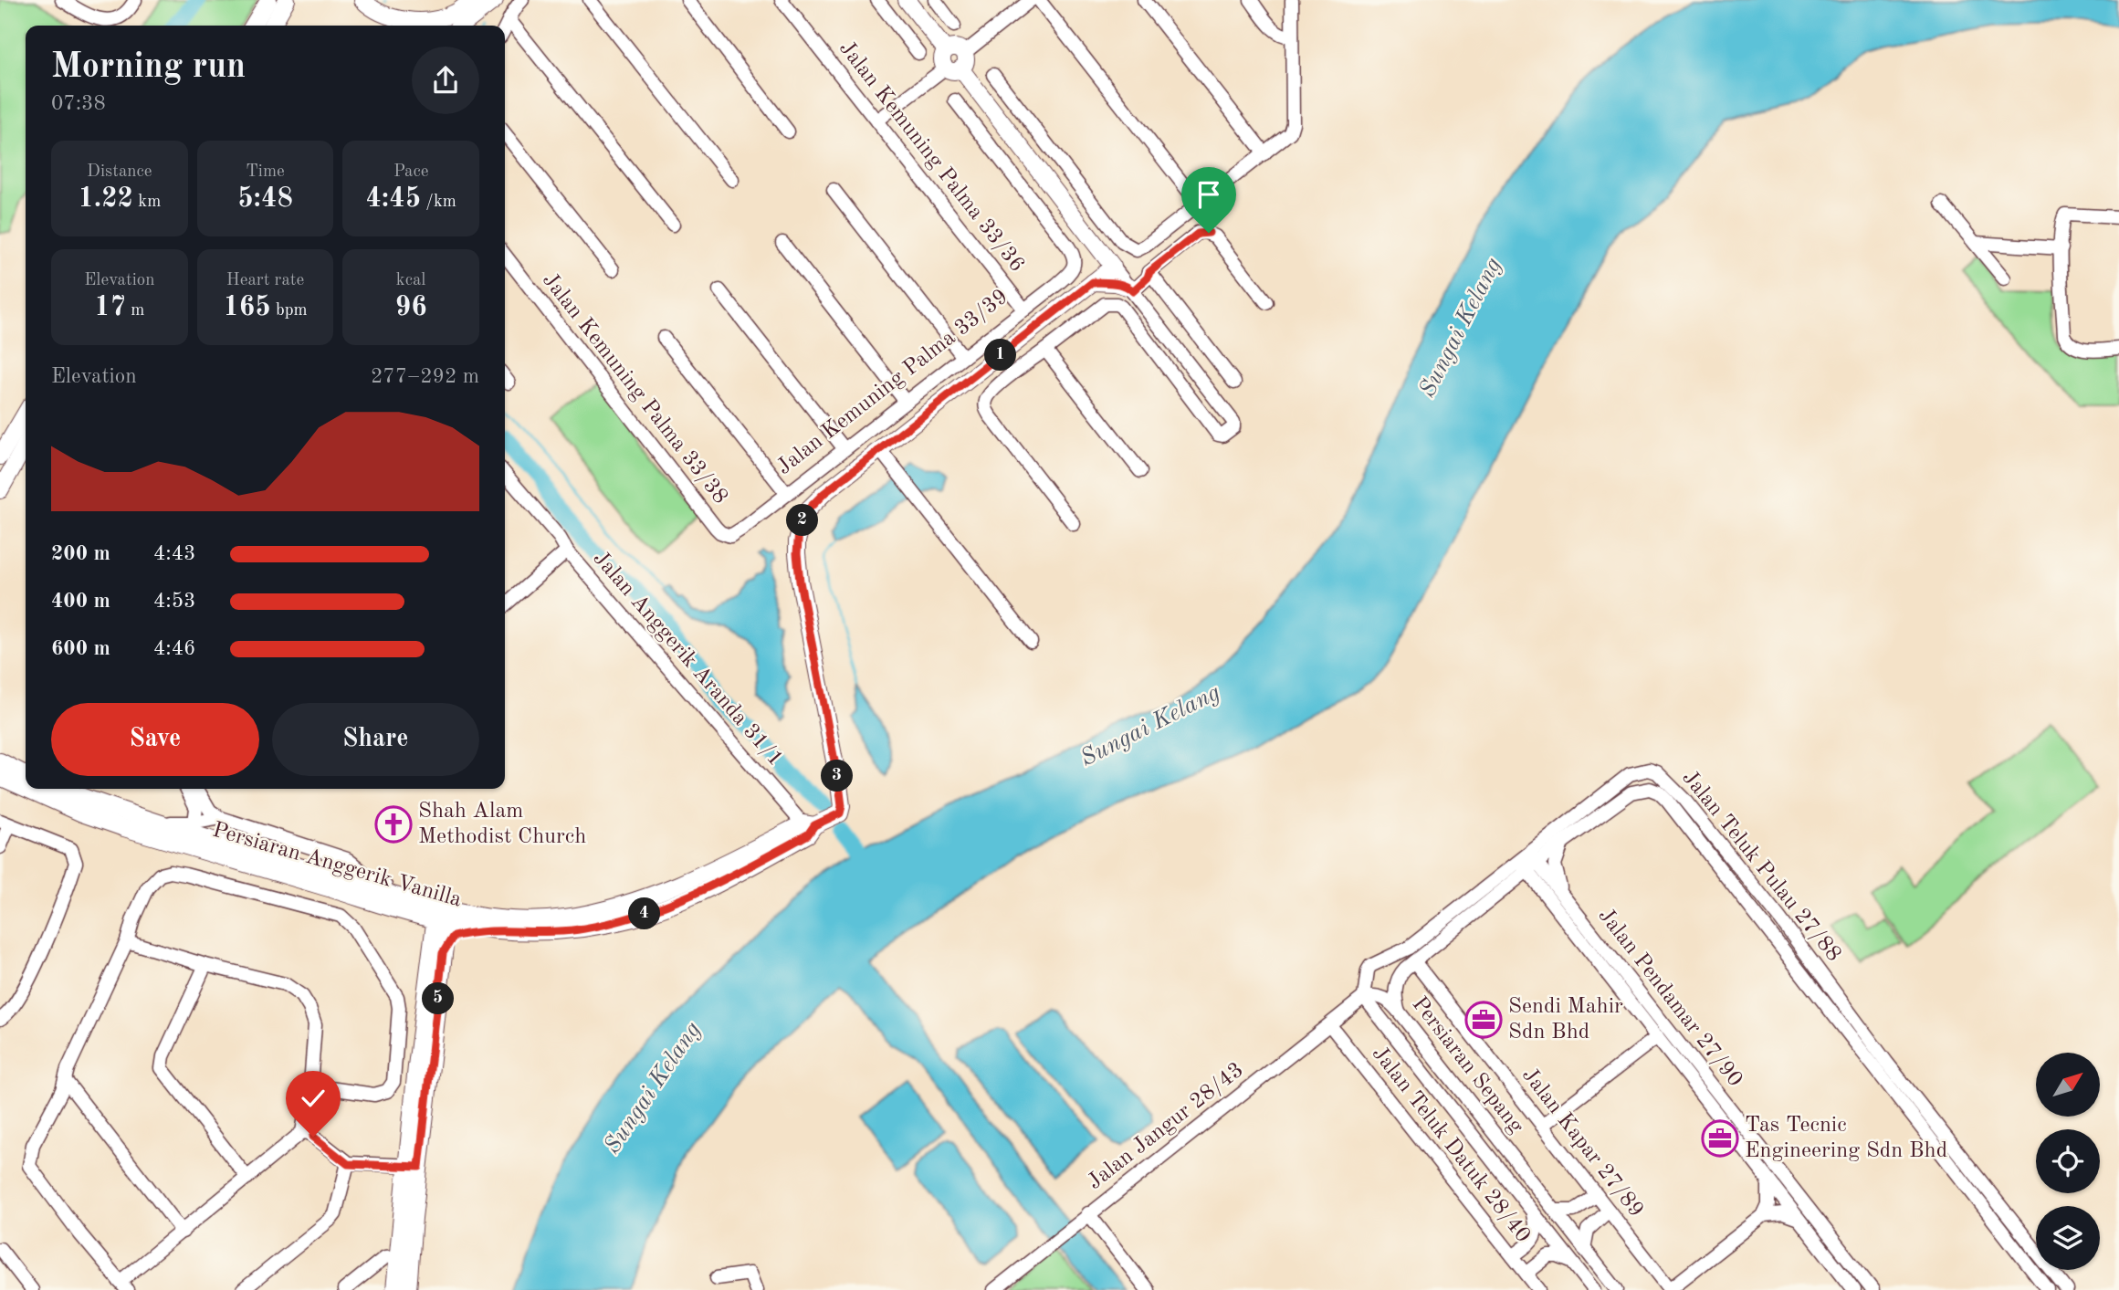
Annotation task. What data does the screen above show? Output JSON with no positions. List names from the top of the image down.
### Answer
{
  "streets": {
    "main road": ["Jalan Kemuning Palma 33/39", "Persiaran Anggerik Vanilla"],
    "street": [
      "Jalan Kemuning Palma 33/36",
      "Jalan Kemuning Palma 33/38",
      "Jalan Anggerik Aranda 31/1",
      "Jalan Teluk Pulau 27/88",
      "Jalan Pendamar 27/90",
      "Persiaran Sepang",
      "Jalan Jangur 28/43",
      "Jalan Kapar 27/89",
      "Jalan Teluk Datuk 28/40"
    ]
  },
  "crossings": [
    ["Jalan Kemuning Palma 33/36", "Jalan Kemuning Palma 33/39"],
    ["Jalan Kemuning Palma 33/39", "Jalan Kemuning Palma 33/38"],
    ["Jalan Kemuning Palma 33/39", "Persiaran Anggerik Vanilla"],
    ["Jalan Anggerik Aranda 31/1", "Persiaran Anggerik Vanilla"],
    ["Jalan Teluk Pulau 27/88", "Jalan Pendamar 27/90"],
    ["Jalan Teluk Pulau 27/88", "Persiaran Sepang"],
    ["Jalan Teluk Pulau 27/88", "Jalan Jangur 28/43"],
    ["Jalan Teluk Pulau 27/88", "Jalan Kapar 27/89"],
    ["Persiaran Sepang", "Jalan Jangur 28/43"],
    ["Jalan Jangur 28/43", "Jalan Teluk Datuk 28/40"]
  ],
  "water": ["Sungai Kelang"],
  "places": {
    "church": ["Shah Alam Methodist Church"],
    "office": ["Sendi Mahir Sdn Bhd", "Tas Tecnic Engineering Sdn Bhd"]
  },
  "north": "top right",
  "page": {
    "heading": ["Morning run", "07:38"],
    "stats": [
      ["Distance", "1.22 km"],
      ["Time", "5:48"],
      ["Pace", "4:45 /km"],
      ["Elevation", "17 m"],
      ["Heart rate", "165 bpm"],
      ["kcal", "96"]
    ],
    "pins": [
      "1",
      "2",
      "3",
      "4",
      "5"
    ],
    "chart": ["Elevation", "277–292 m"],
    "list": [
      {
        "name": "200 m",
        "note": "4:43"
      },
      {
        "name": "400 m",
        "note": "4:53"
      },
      {
        "name": "600 m",
        "note": "4:46"
      }
    ],
    "buttons": ["Save", "Share"]
  }
}
